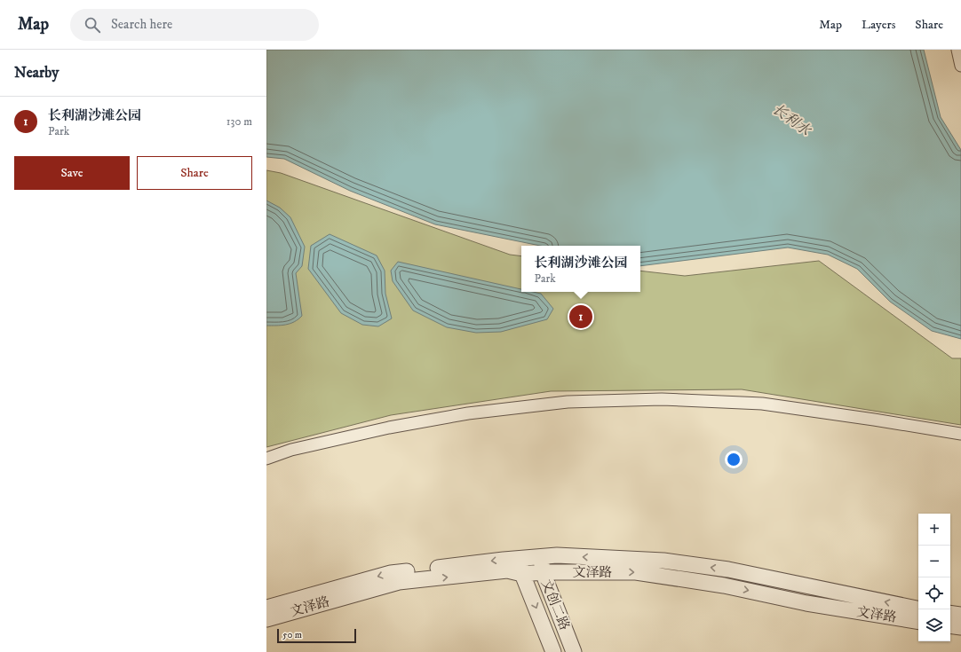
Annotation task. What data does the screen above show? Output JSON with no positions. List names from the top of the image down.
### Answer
{
  "streets": {
    "street": ["文泽路", "文创二路"]
  },
  "crossings": [
    ["文泽路", "文创二路"]
  ],
  "water": ["长利水"],
  "scale_bar": "50 m",
  "page": {
    "header": "Map",
    "search": "Search here",
    "nav": ["Map", "Layers", "Share"],
    "heading": "Nearby",
    "list": [
      {
        "mark": "1",
        "name": "长利湖沙滩公园",
        "note": "Park",
        "value": "130 m"
      }
    ],
    "buttons": ["Save", "Share"],
    "popup": ["长利湖沙滩公园", "Park"],
    "pins": "1",
    "map_buttons": ["+", "−"],
    "scale": "50 m"
  }
}
